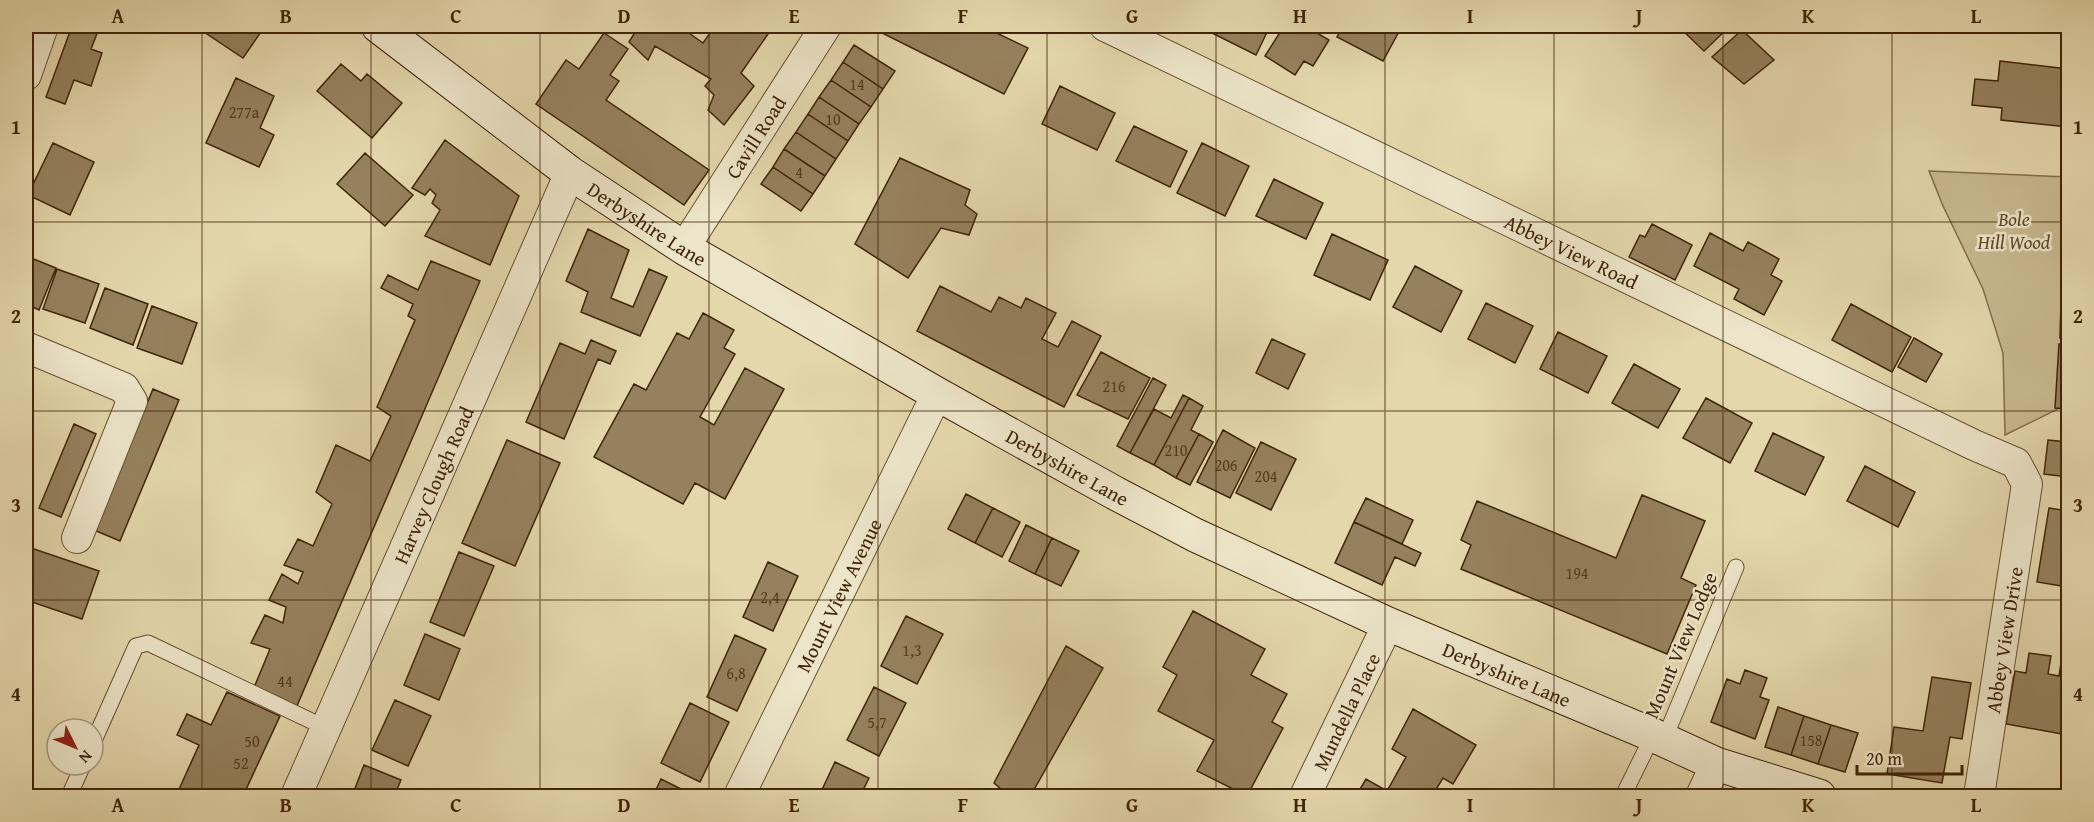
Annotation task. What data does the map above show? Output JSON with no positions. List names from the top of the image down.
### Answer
{
  "streets": {
    "street": [
      "Cavill Road",
      "Derbyshire Lane",
      "Abbey View Road",
      "Harvey Clough Road",
      "Mount View Avenue",
      "Abbey View Drive",
      "Mundella Place"
    ],
    "lane": ["Mount View Lodge"]
  },
  "crossings": [
    ["Cavill Road", "Derbyshire Lane"],
    ["Derbyshire Lane", "Harvey Clough Road"],
    ["Derbyshire Lane", "Mount View Avenue"],
    ["Derbyshire Lane", "Mount View Lodge"],
    ["Derbyshire Lane", "Mundella Place"],
    ["Abbey View Road", "Abbey View Drive"]
  ],
  "parks": ["Bole Hill Wood"],
  "house_numbers": [
    "14",
    "277a",
    "10",
    "4",
    "216",
    "210",
    "206",
    "204",
    "194",
    "2,4",
    "1,3",
    "6,8",
    "44",
    "5,7",
    "158",
    "50",
    "52"
  ],
  "scale_bar": "20 m",
  "north": "bottom right",
  "grid": {
    "columns": [
      "A",
      "B",
      "C",
      "D",
      "E",
      "F",
      "G",
      "H",
      "I",
      "J",
      "K",
      "L"
    ],
    "rows": [
      "1",
      "2",
      "3",
      "4"
    ]
  }
}
